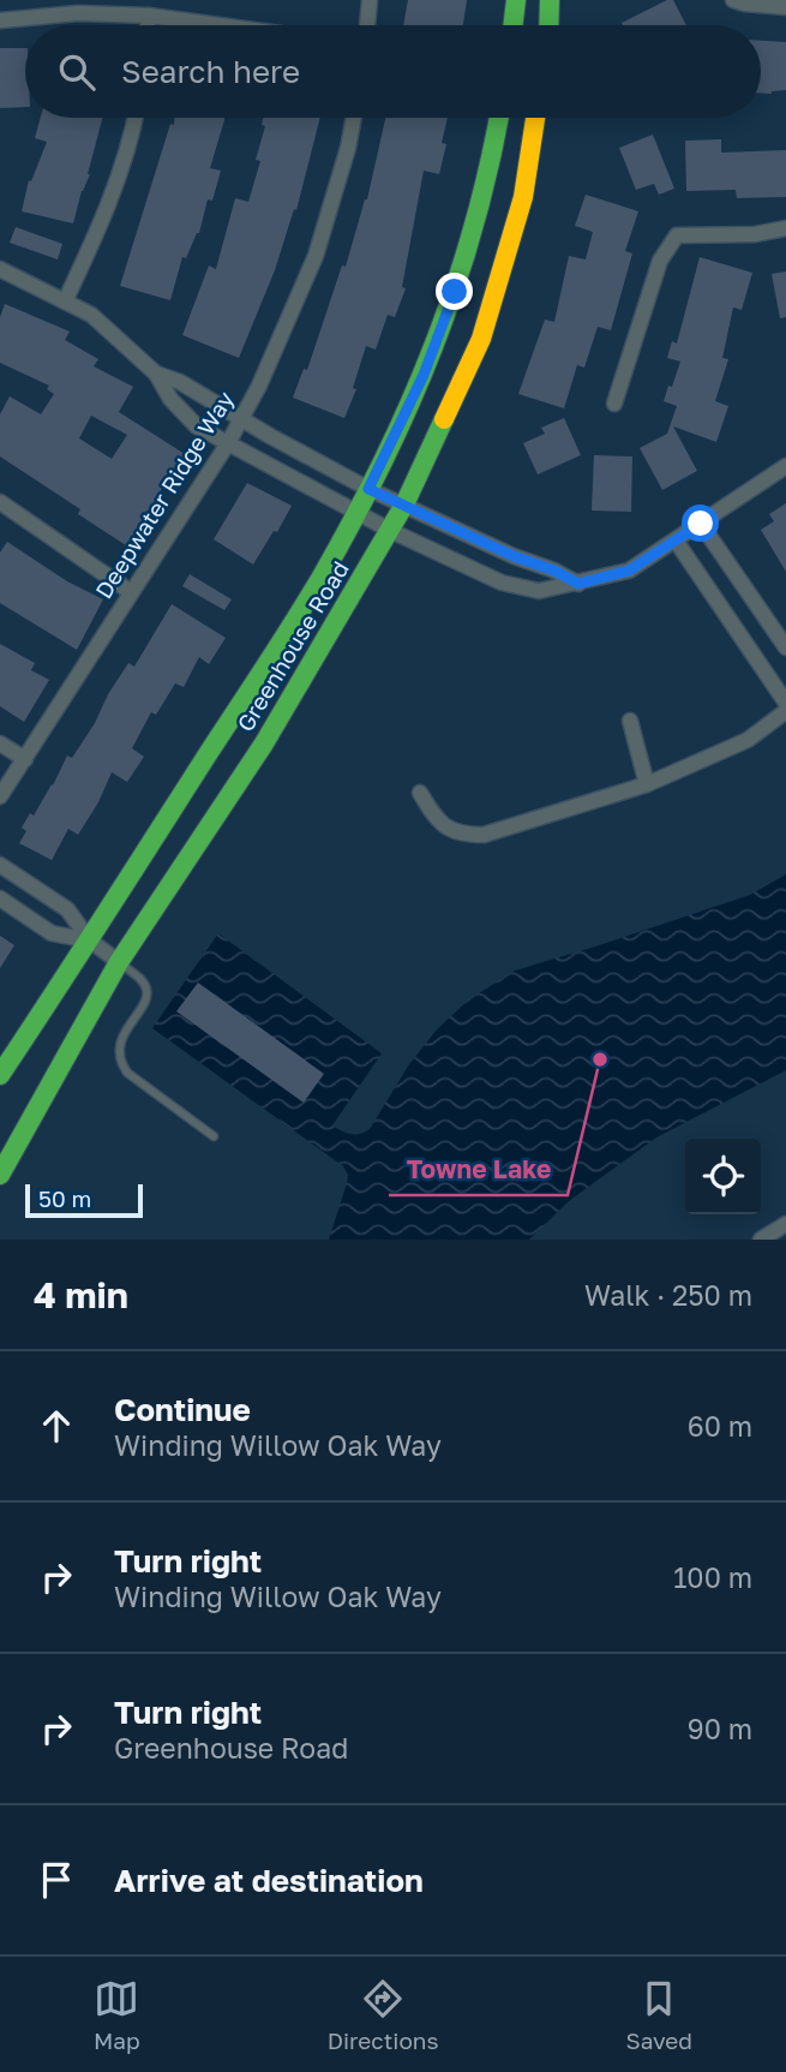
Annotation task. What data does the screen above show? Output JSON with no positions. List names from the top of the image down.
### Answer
{
  "streets": {
    "street": ["Deepwater Ridge Way", "Greenhouse Road"]
  },
  "places": ["Towne Lake"],
  "scale_bar": "50 m",
  "page": {
    "search": "Search here",
    "scale": "50 m",
    "heading": ["4 min", "Walk · 250 m"],
    "list": [
      ["Continue", "Winding Willow Oak Way", "60 m"],
      ["Turn right", "Winding Willow Oak Way", "100 m"],
      ["Turn right", "Greenhouse Road", "90 m"],
      "Arrive at destination"
    ],
    "nav": ["Map", "Directions", "Saved"]
  }
}
